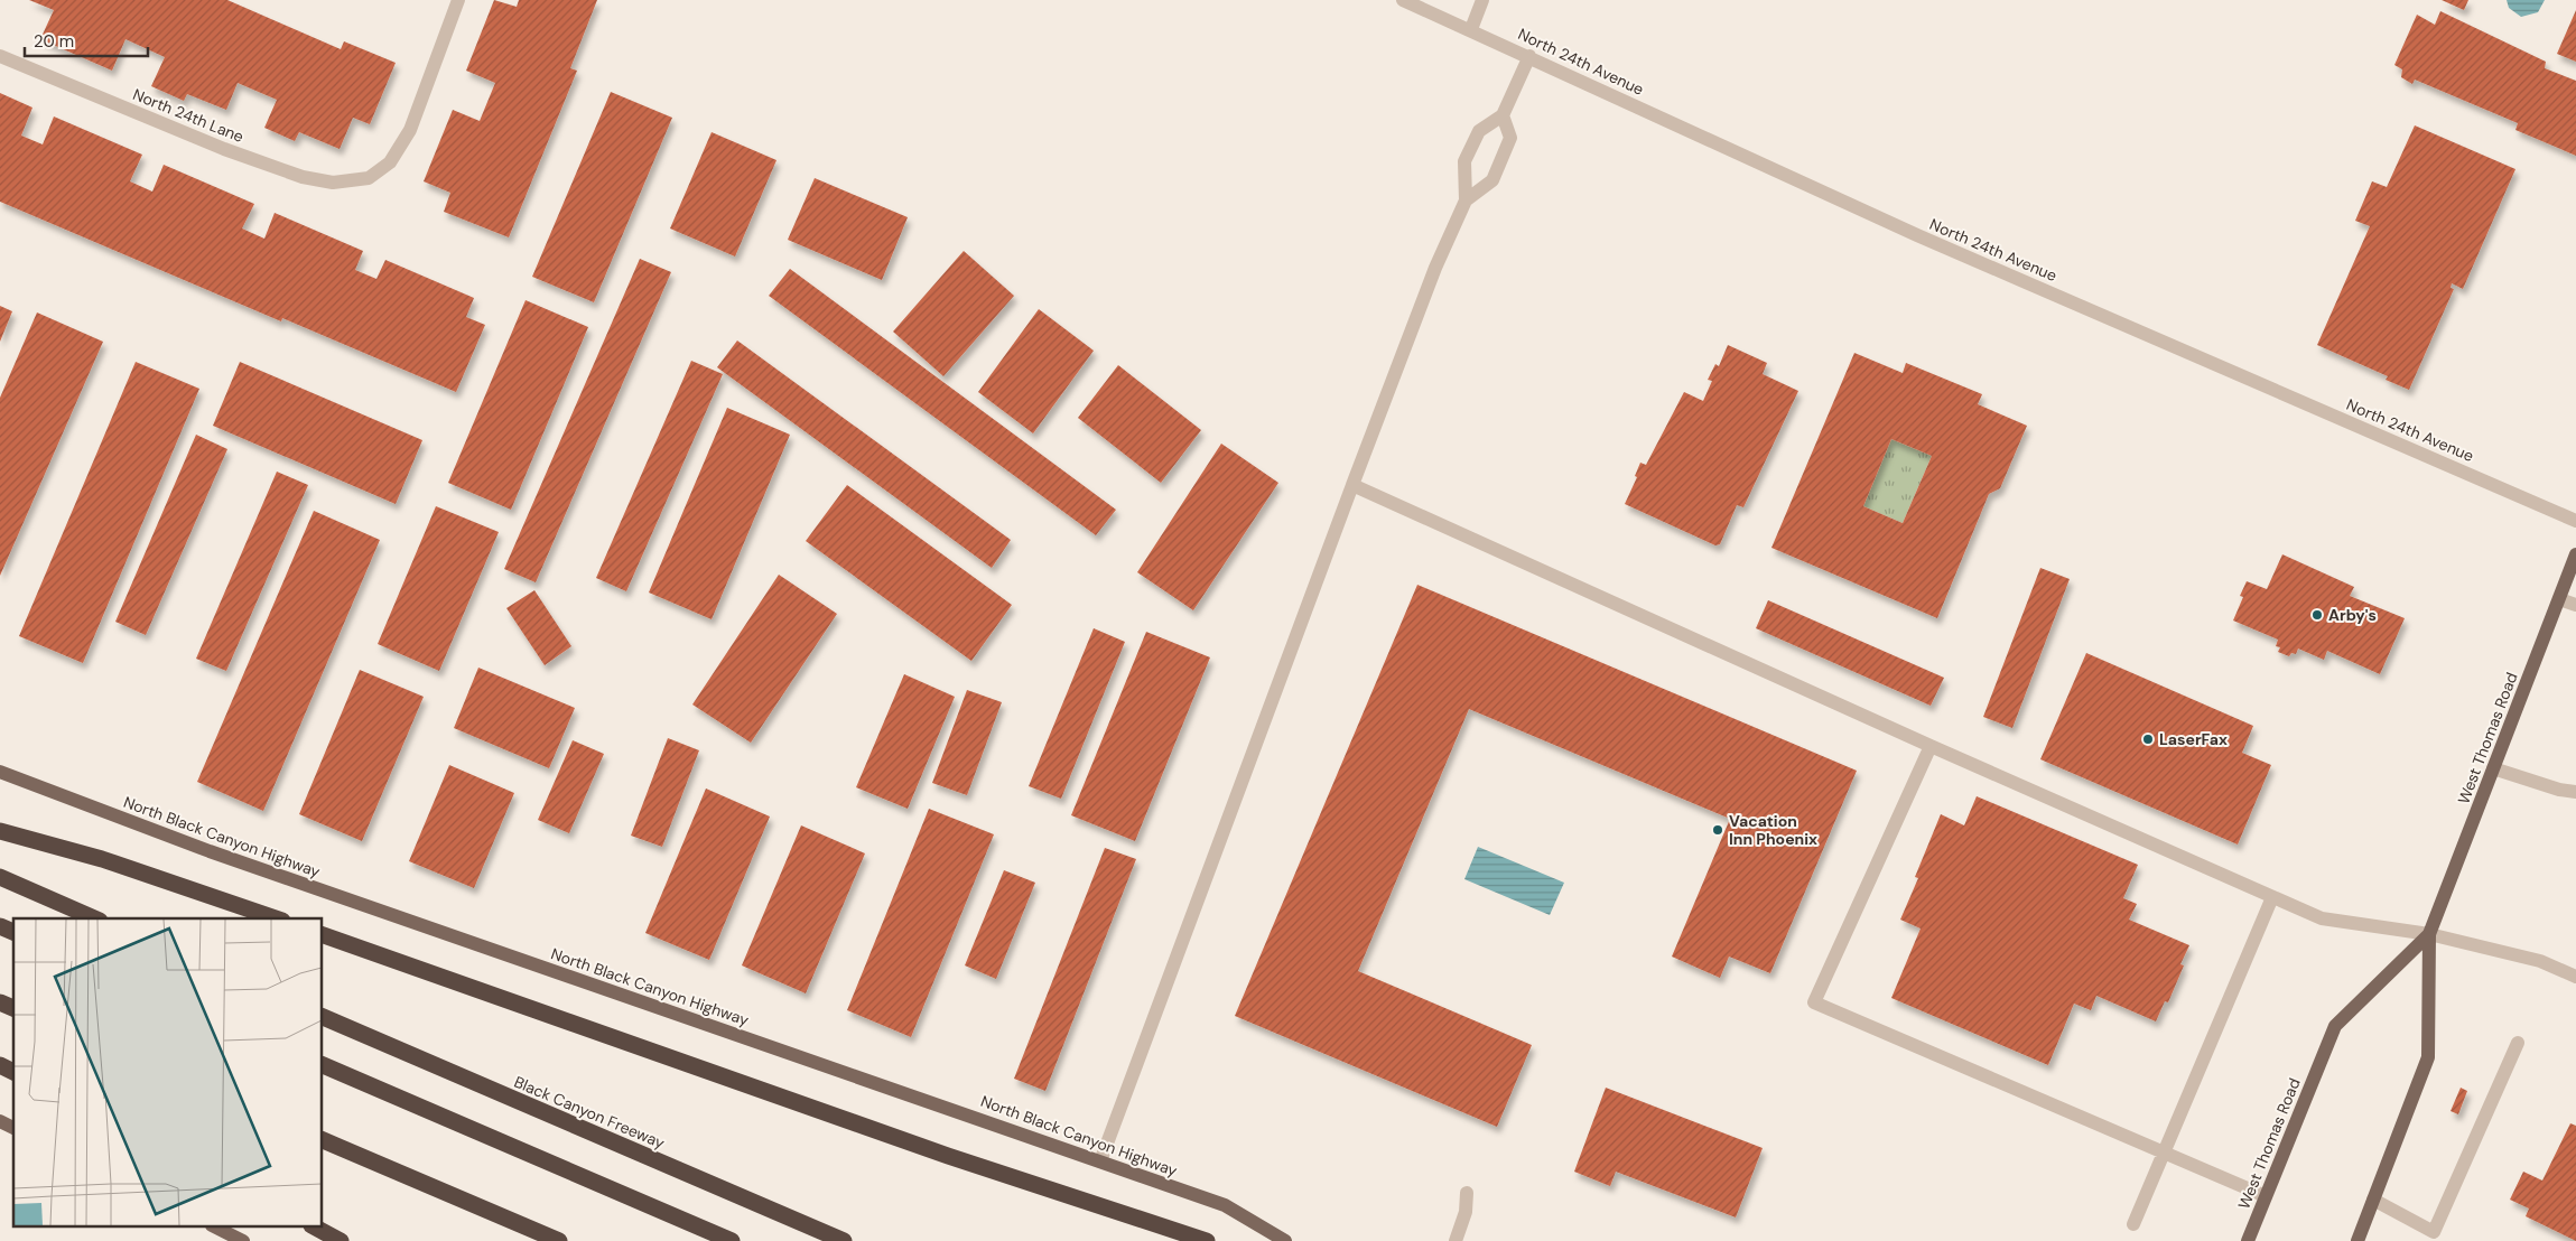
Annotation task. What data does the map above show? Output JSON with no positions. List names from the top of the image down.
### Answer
{
  "streets": {
    "highway": ["Black Canyon Freeway"],
    "main road": ["West Thomas Road", "North Black Canyon Highway"],
    "street": ["North 24th Avenue", "North 24th Lane"]
  },
  "places": ["Arby's", "LaserFax", "Vacation Inn Phoenix"],
  "scale_bar": "20 m"
}
